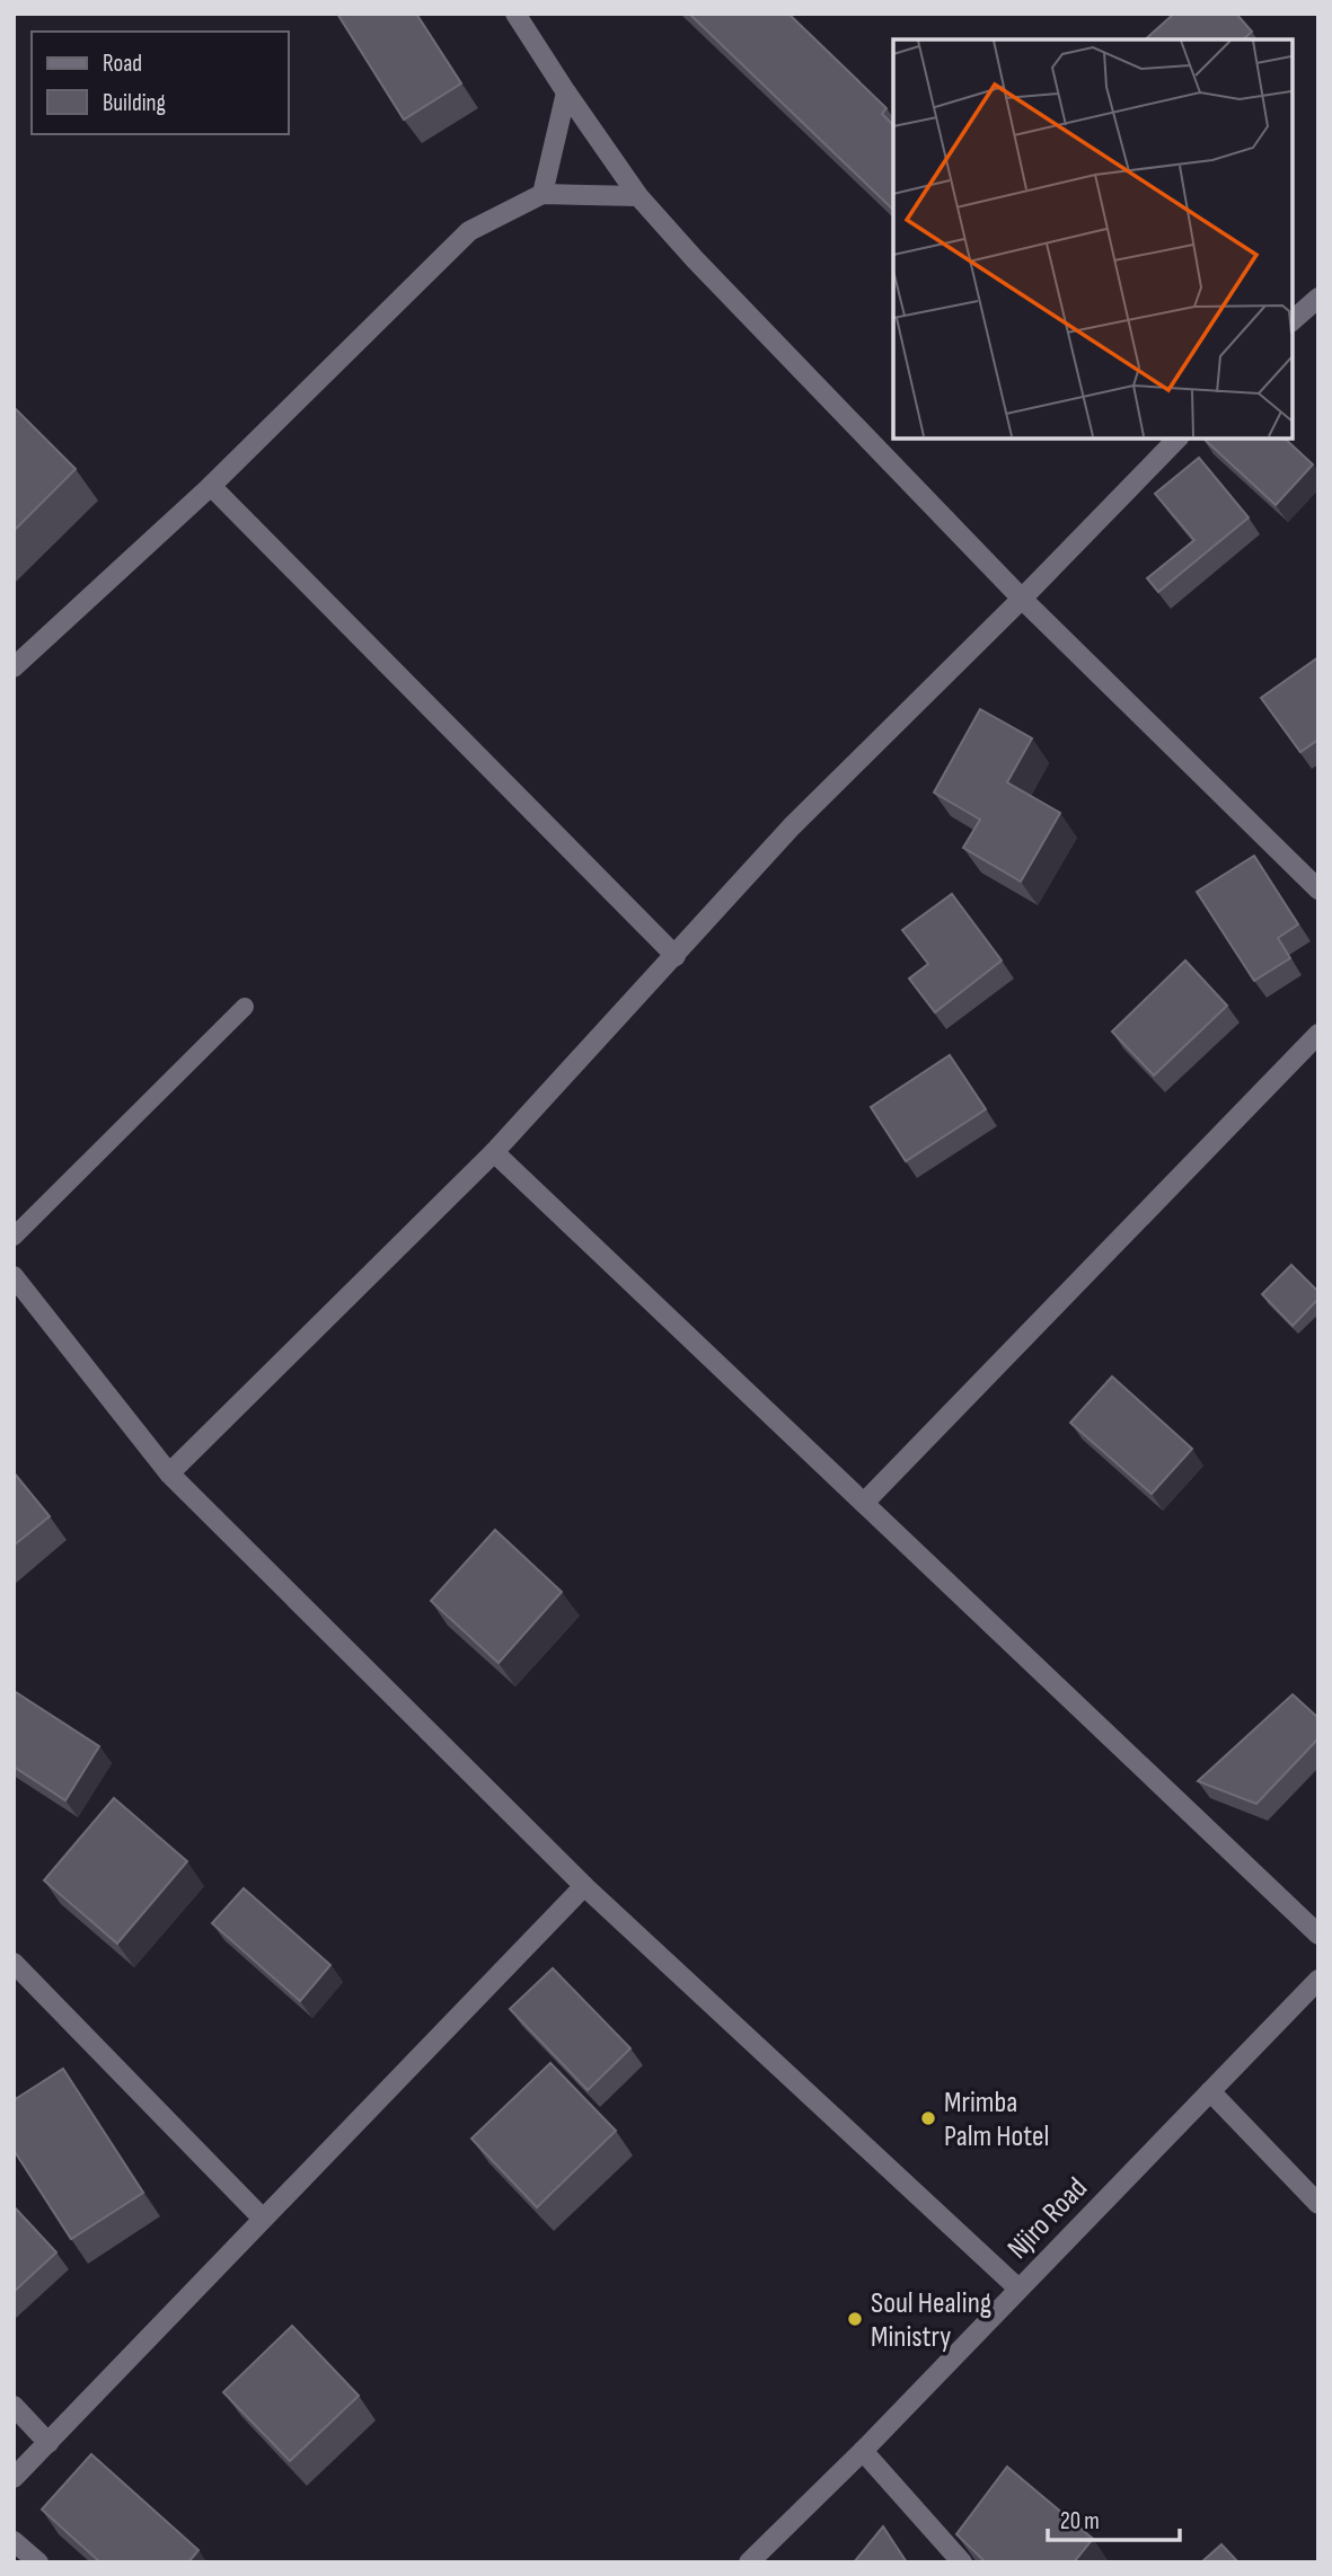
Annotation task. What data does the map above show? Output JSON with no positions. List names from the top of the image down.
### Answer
{
  "streets": {
    "street": ["Njiro Road"]
  },
  "places": ["Mrimba Palm Hotel", "Soul Healing Ministry"],
  "legend": ["Road", "Building"],
  "scale_bar": "20 m"
}
